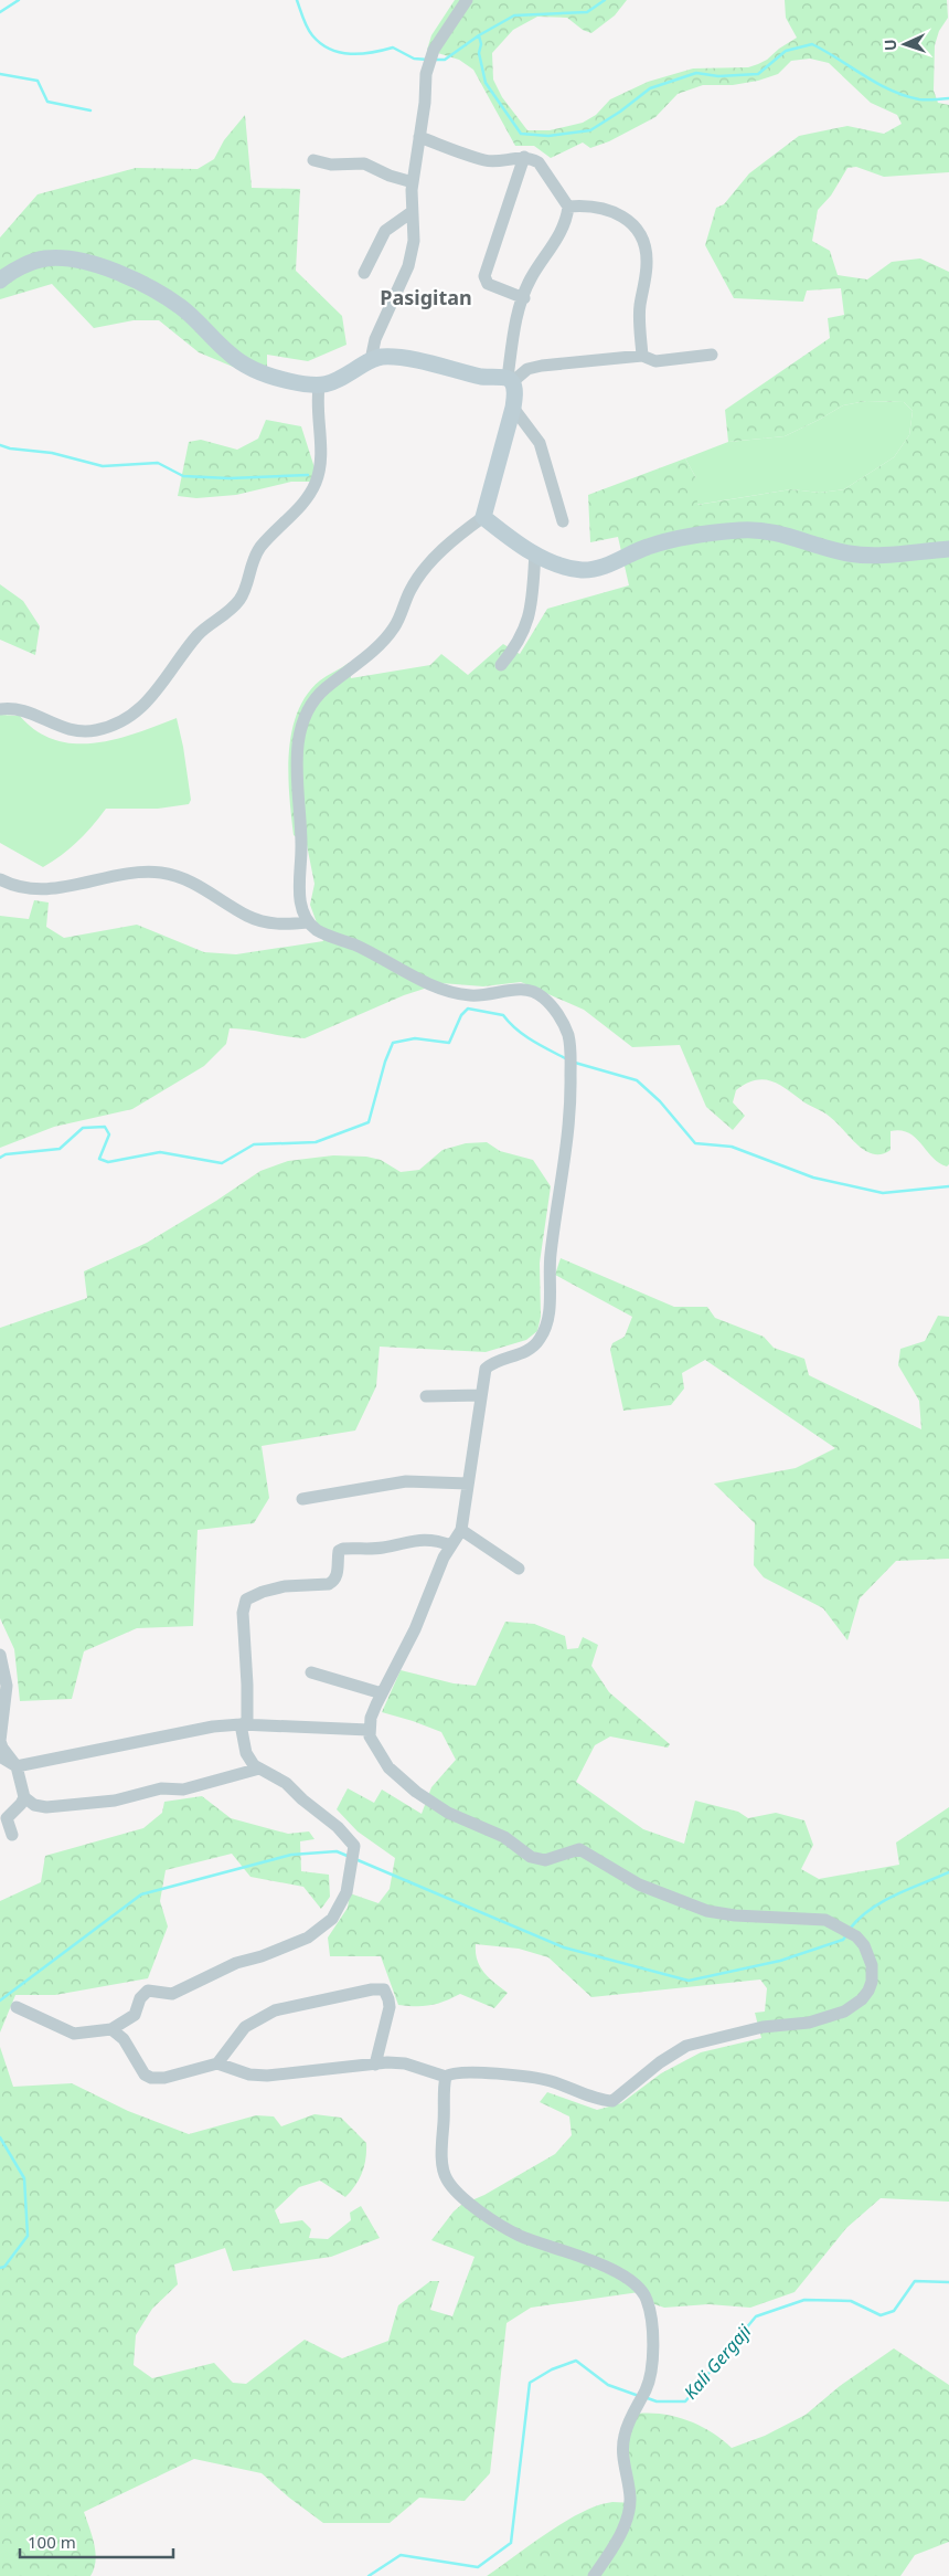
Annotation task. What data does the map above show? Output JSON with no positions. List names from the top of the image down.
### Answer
{
  "districts": ["Pasigitan"],
  "water": ["Kali Gergaji"],
  "scale_bar": "100 m",
  "north": "left"
}
